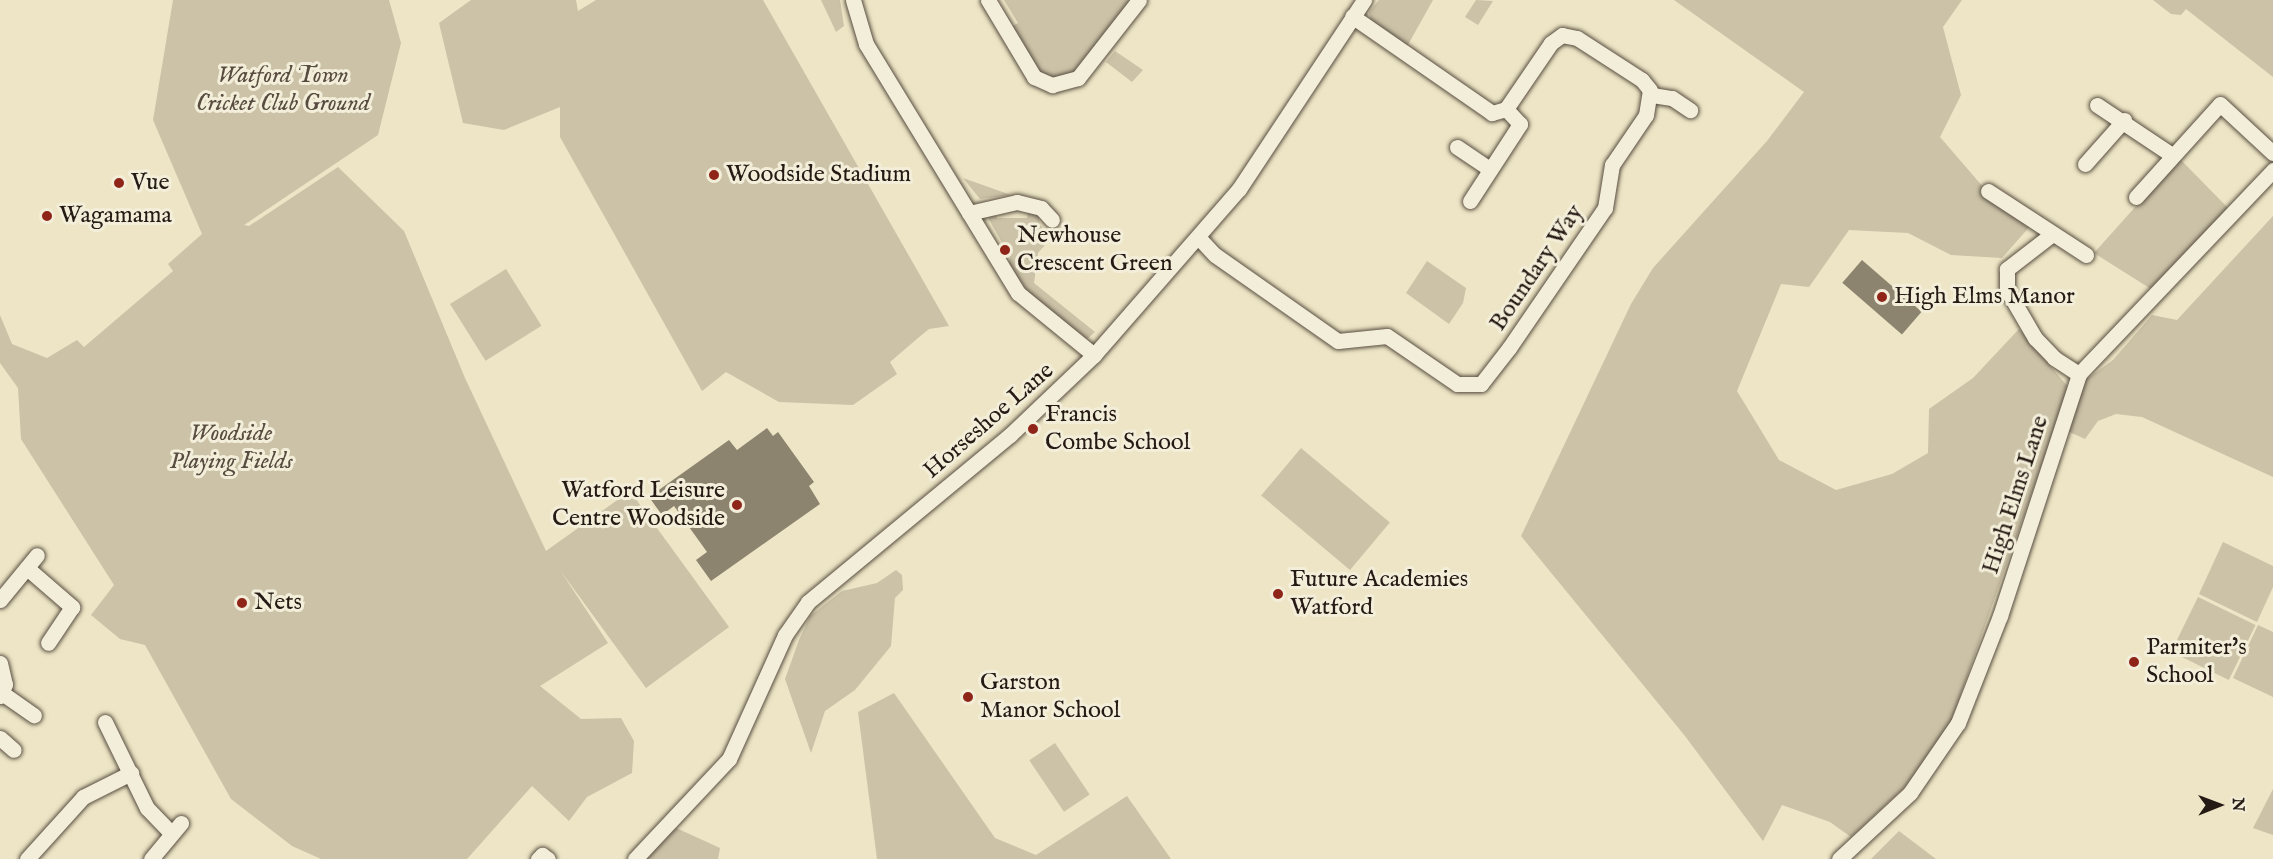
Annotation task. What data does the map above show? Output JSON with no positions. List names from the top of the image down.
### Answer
{
  "streets": {
    "street": ["Boundary Way", "Horseshoe Lane", "High Elms Lane"]
  },
  "crossings": [
    ["Boundary Way", "Horseshoe Lane"]
  ],
  "parks": ["Watford Town Cricket Club Ground", "Woodside Playing Fields"],
  "places": [
    "Woodside Stadium",
    "Vue",
    "Wagamama",
    "Newhouse Crescent Green",
    "High Elms Manor",
    "Francis Combe School",
    "Watford Leisure Centre Woodside",
    "Future Academies Watford",
    "Nets",
    "Parmiter's School",
    "Garston Manor School"
  ],
  "north": "right"
}
